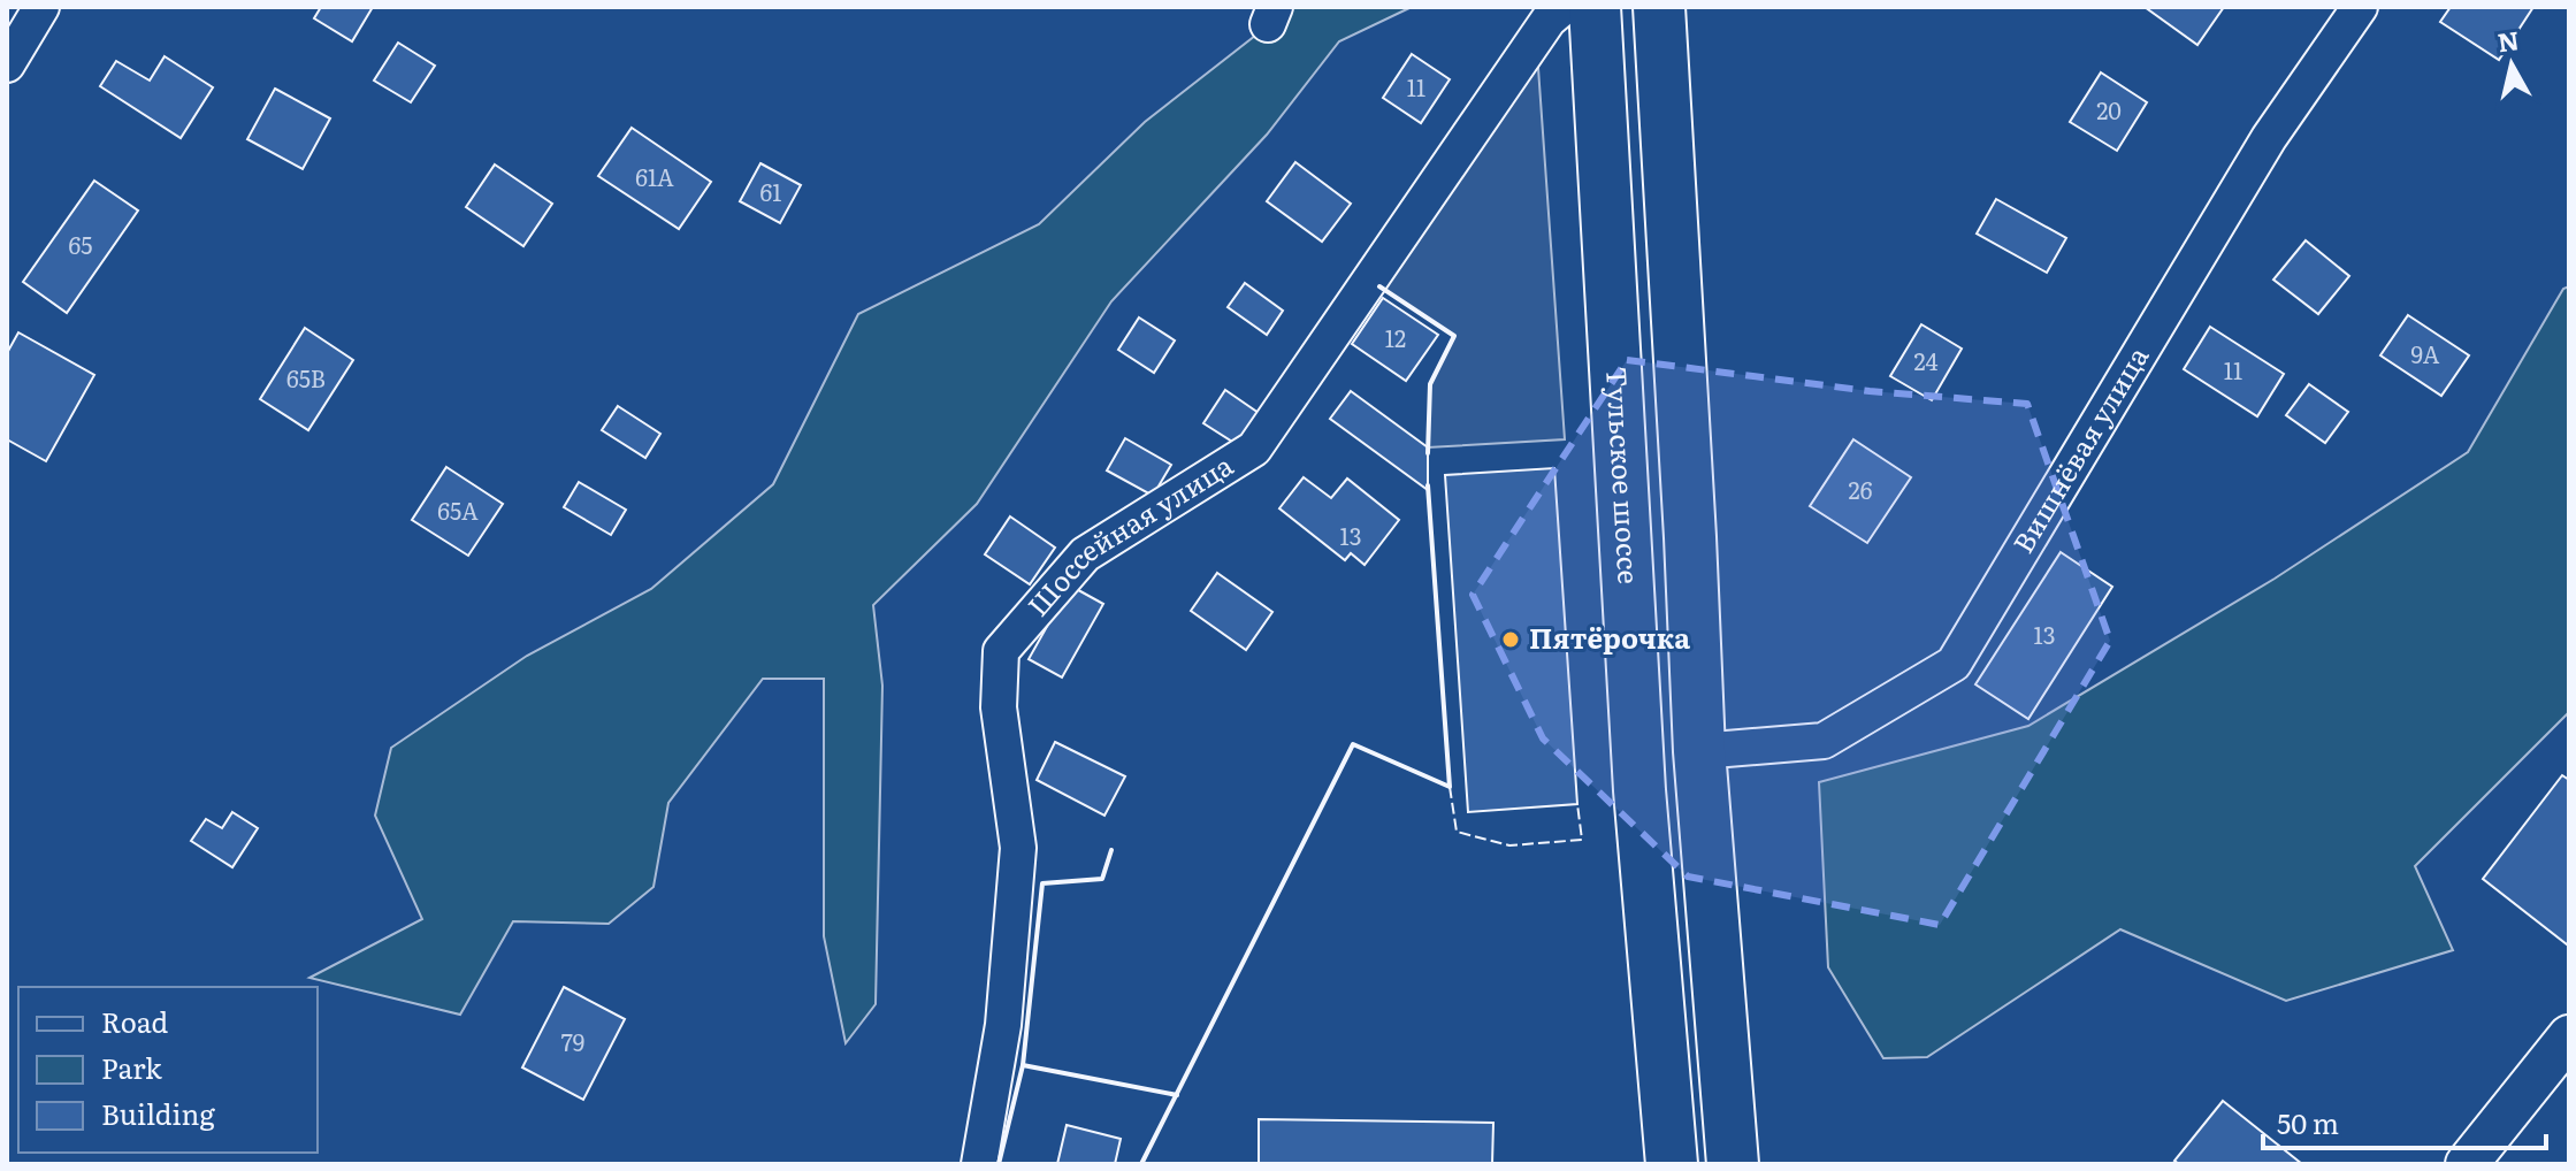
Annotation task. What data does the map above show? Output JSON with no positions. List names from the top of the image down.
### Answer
{
  "streets": {
    "main road": ["Тульское шоссе"],
    "street": ["Вишнёвая улица", "Шоссейная улица"]
  },
  "places": ["Пятёрочка"],
  "house_numbers": [
    "11",
    "20",
    "61А",
    "61",
    "65",
    "12",
    "9А",
    "24",
    "11",
    "65В",
    "26",
    "65А",
    "13",
    "13",
    "79"
  ],
  "legend": ["Road", "Park", "Building"],
  "scale_bar": "50 m",
  "north": "top"
}
